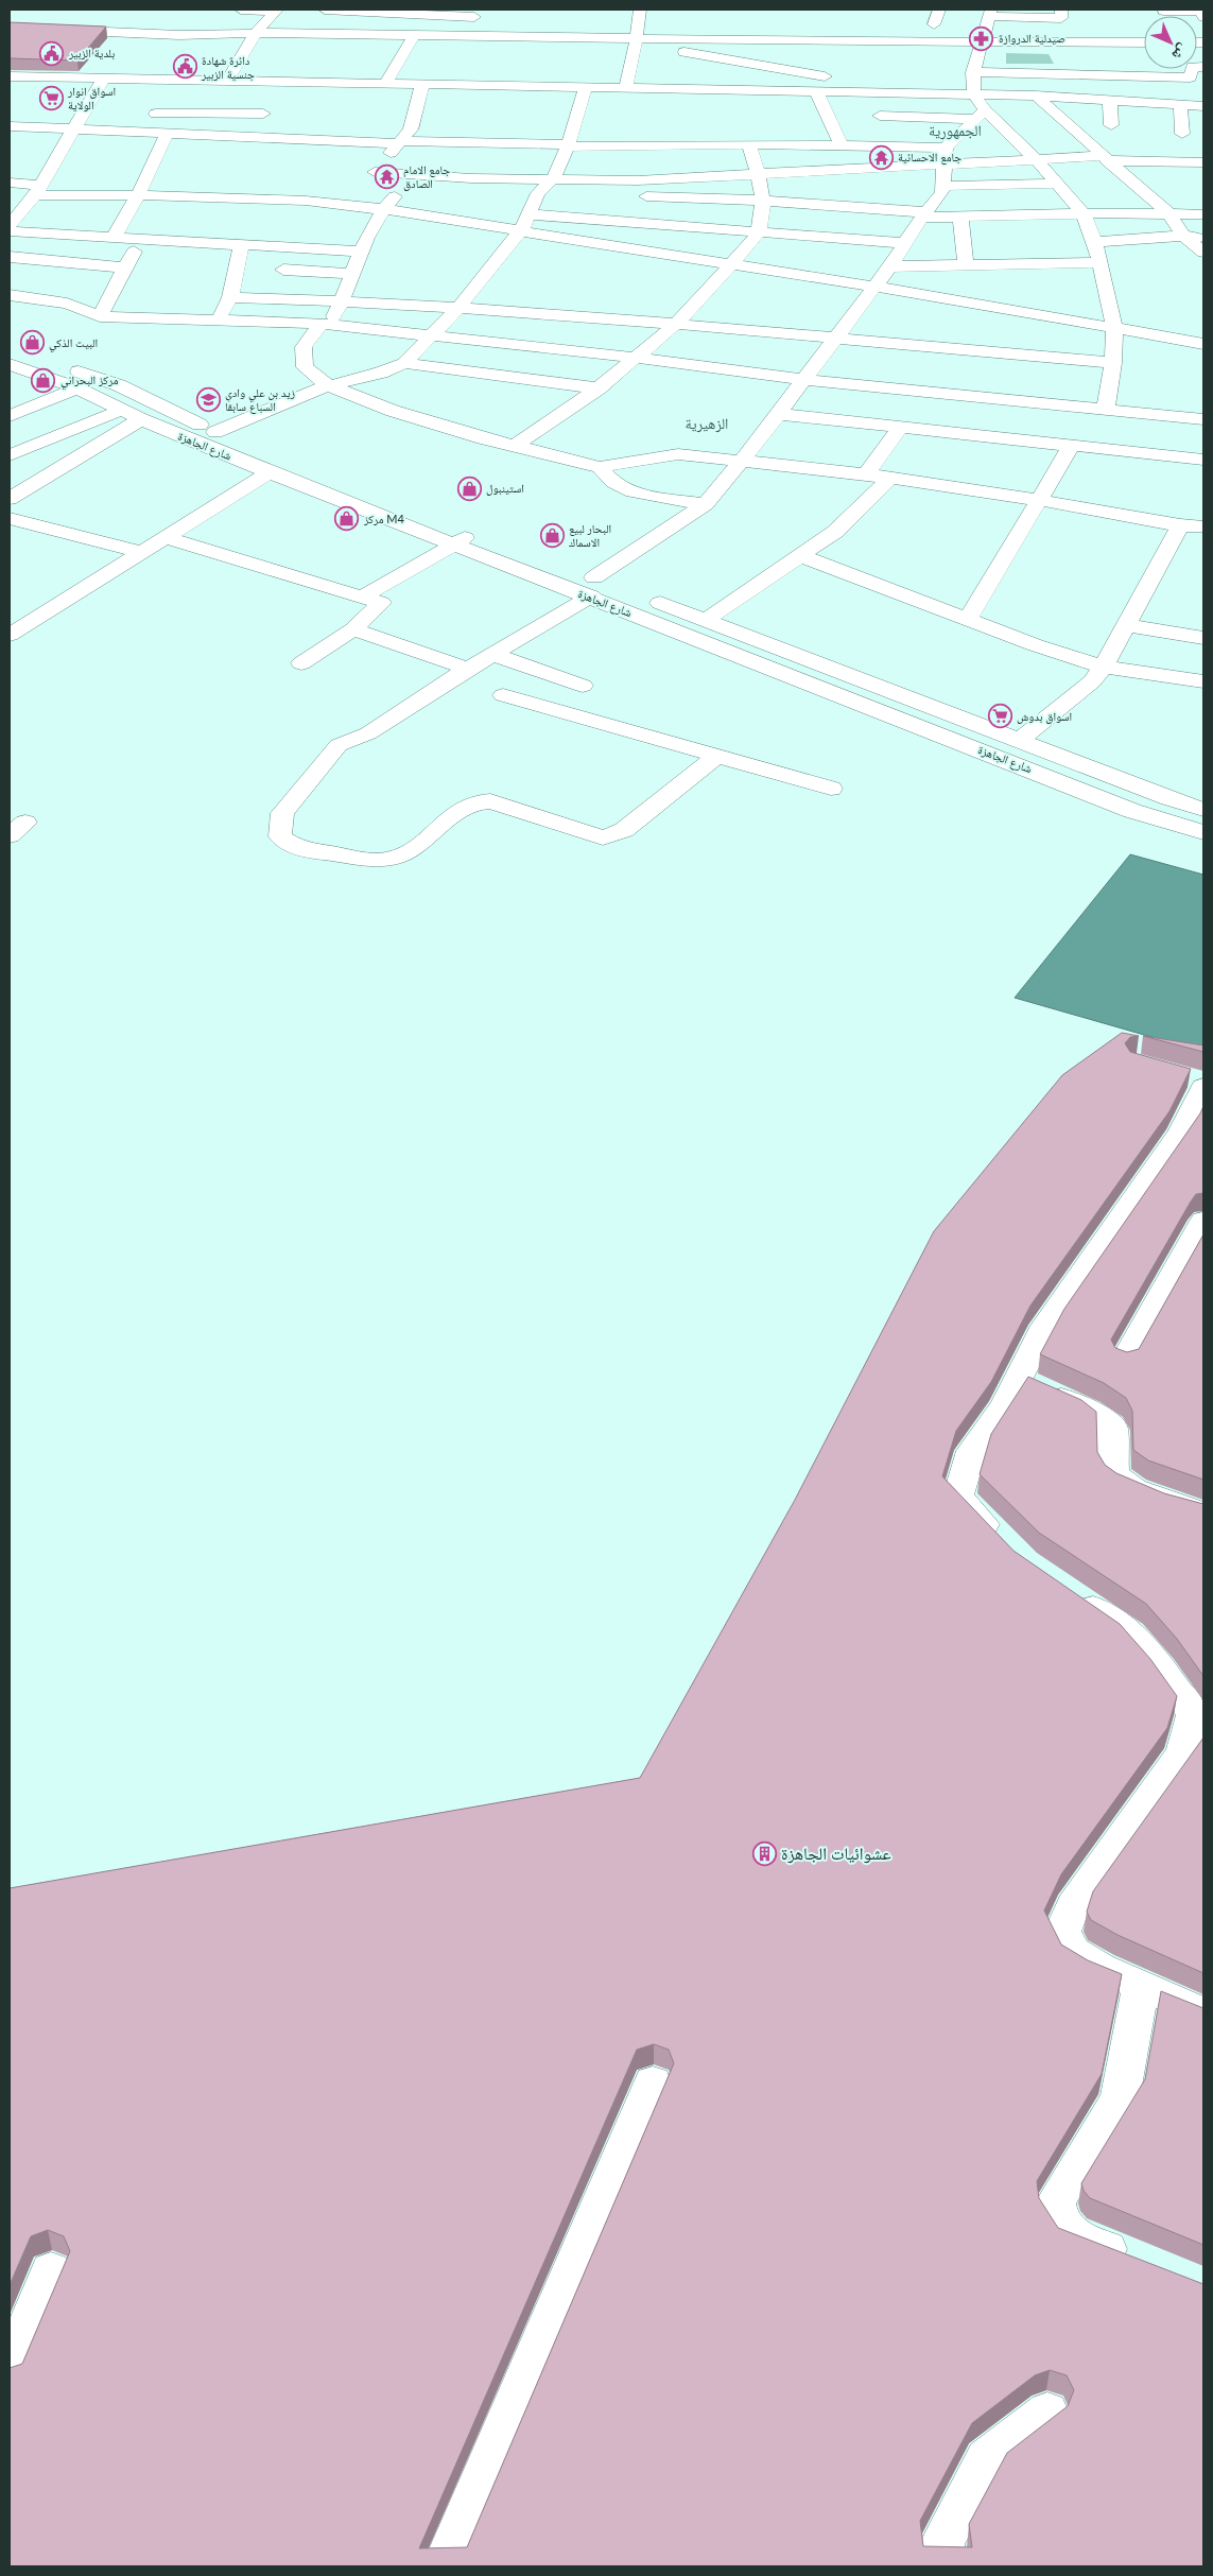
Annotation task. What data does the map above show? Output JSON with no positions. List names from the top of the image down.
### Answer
{
  "streets": {
    "street": ["شارع الجاهزة"]
  },
  "districts": ["الجمهورية", "الزهيرية"],
  "places": {
    "pharmacy": ["صيدلية الدروازة"],
    "public building": ["بلدية الزبير", "دائرة شهادة جنسية الزبير"],
    "supermarket": ["اسواق انوار الولاية", "اسواق بدوش"],
    "temple": ["جامع الاحسائية", "جامع الامام الصادق"],
    "shop": [
      "البيت الذكي",
      "مركز البحراني",
      "استينبول",
      "مركز M4",
      "البحار لبيع الاسماك"
    ],
    "school or university": ["زيد بن علي وادي السباع سابقا"],
    "building": ["عشوائيات الجاهزة"]
  },
  "north": "bottom right"
}
